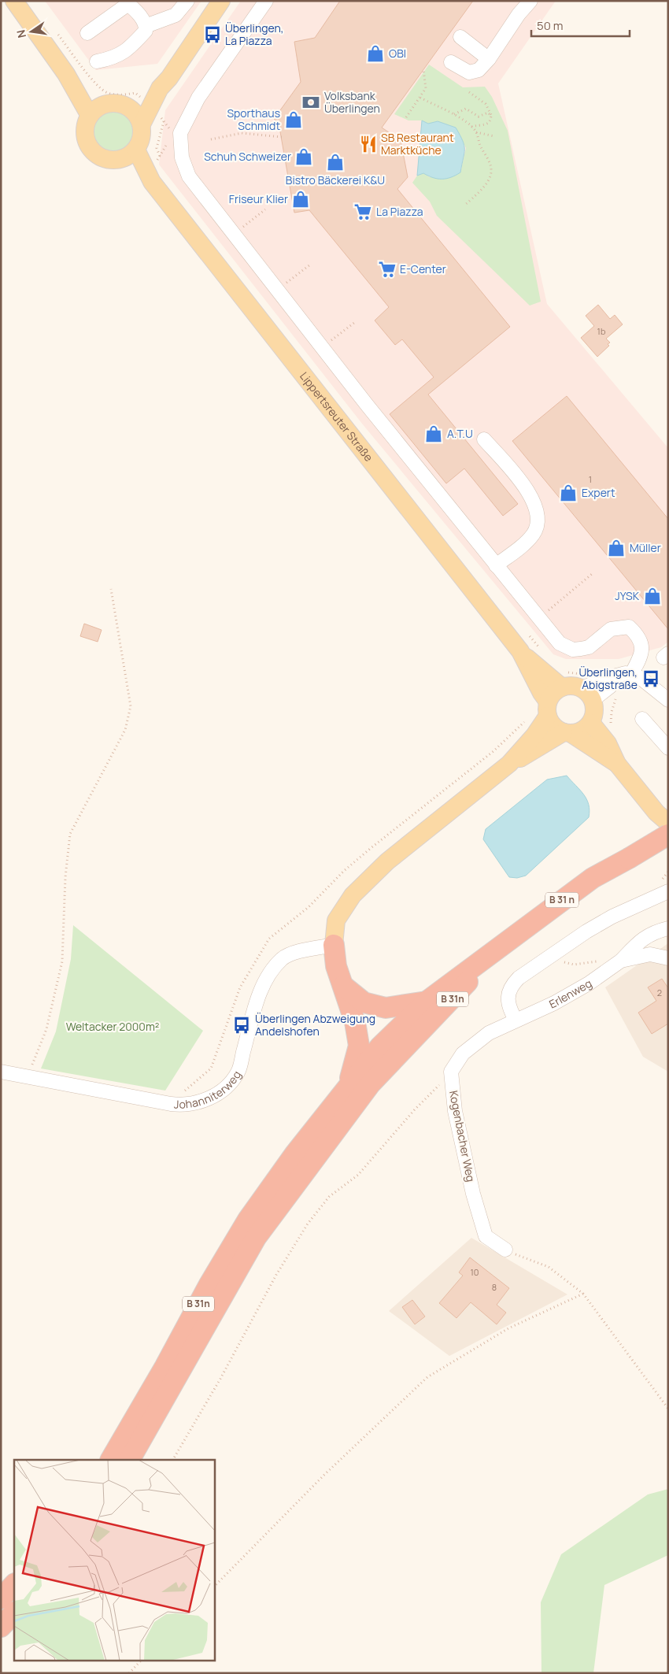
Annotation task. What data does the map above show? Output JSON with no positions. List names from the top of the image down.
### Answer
{
  "streets": {
    "highway": ["B 31 n", "B 31n"],
    "main road": ["Lippertsreuter Straße"],
    "street": ["Erlenweg", "Johanniterweg", "Kogenbacher Weg"]
  },
  "crossings": [
    ["B 31 n", "B 31n"]
  ],
  "parks": ["Weltacker 2000m²"],
  "places": {
    "bus stop": ["Überlingen, La Piazza", "Überlingen, Abigstraße", "Überlingen Abzweigung Andelshofen"],
    "shop": [
      "OBI",
      "Sporthaus Schmidt",
      "Schuh Schweizer",
      "Bistro Bäckerei K&U",
      "Friseur Klier",
      "A.T.U",
      "Expert",
      "Müller",
      "JYSK"
    ],
    "bank": ["Volksbank Überlingen"],
    "restaurant": ["SB Restaurant Marktküche"],
    "supermarket": ["La Piazza", "E-Center"]
  },
  "house_numbers": [
    "1b",
    "1",
    "2",
    "10",
    "8"
  ],
  "scale_bar": "50 m",
  "north": "left"
}
